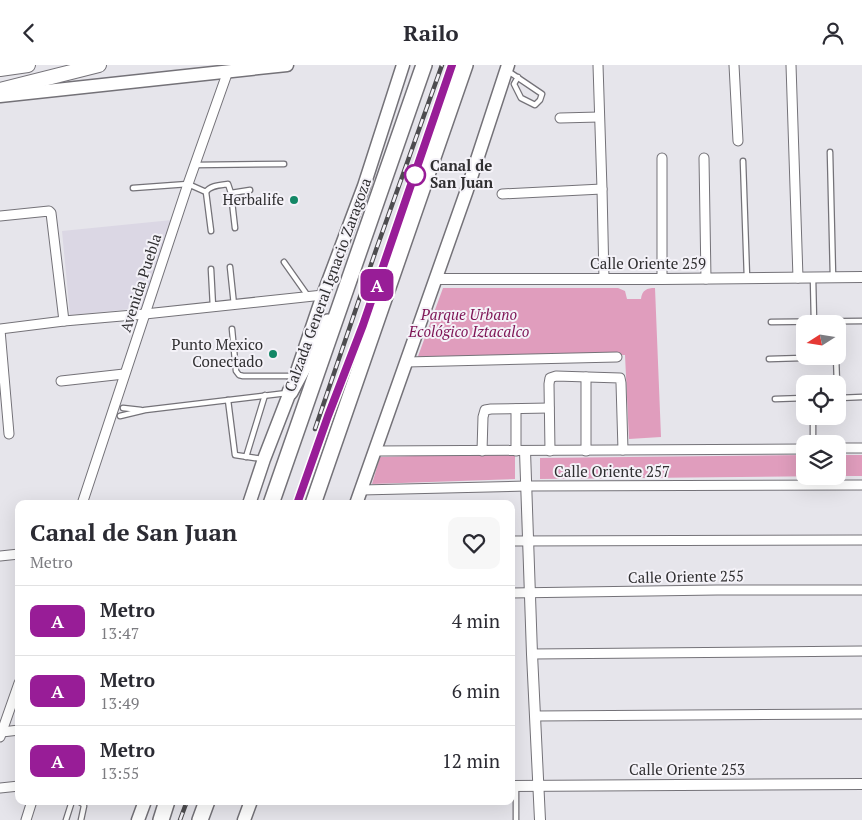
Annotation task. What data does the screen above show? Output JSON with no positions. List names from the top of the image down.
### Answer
{
  "streets": {
    "highway": ["Calzada General Ignacio Zaragoza"],
    "street": [
      "Calle Oriente 259",
      "Avenida Puebla",
      "Calle Oriente 257",
      "Calle Oriente 255",
      "Calle Oriente 253"
    ]
  },
  "parks": ["Parque Urbano Ecológico Iztacalco"],
  "places": ["Canal de San Juan", "Herbalife", "Punto Mexico Conectado"],
  "lines": ["metro line A"],
  "north": "left",
  "page": {
    "header": "Railo",
    "on_map": "A",
    "heading": ["Canal de San Juan", "Metro"],
    "list": [
      {
        "mark": "A",
        "name": "Metro",
        "note": "13:47",
        "value": "4 min"
      },
      {
        "mark": "A",
        "name": "Metro",
        "note": "13:49",
        "value": "6 min"
      },
      {
        "mark": "A",
        "name": "Metro",
        "note": "13:55",
        "value": "12 min"
      }
    ]
  }
}
